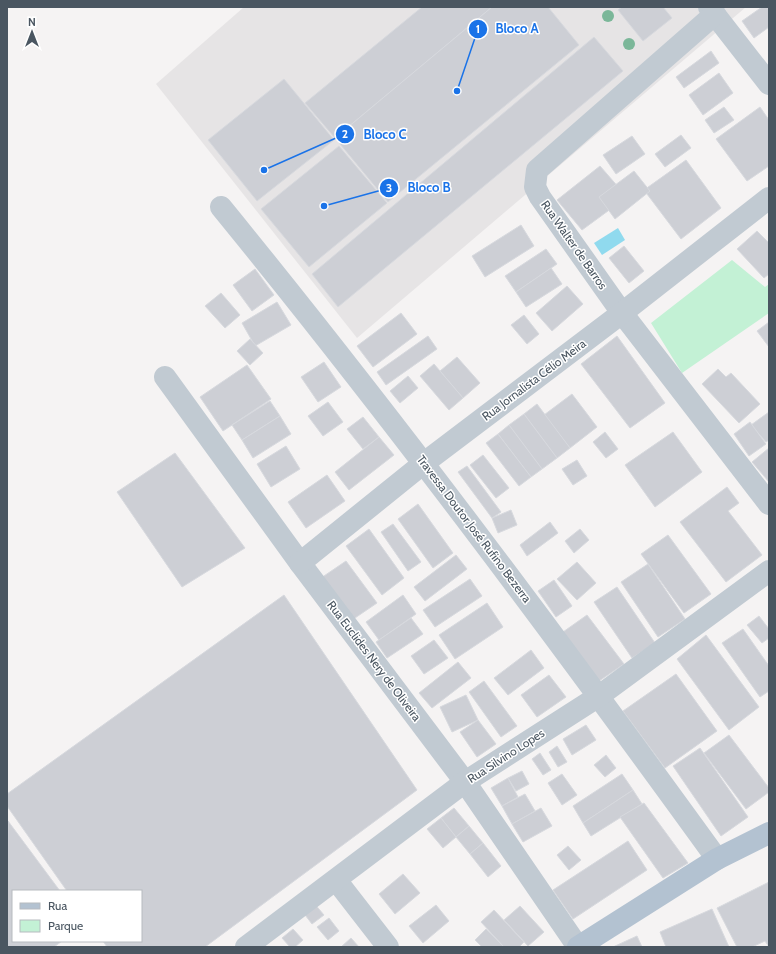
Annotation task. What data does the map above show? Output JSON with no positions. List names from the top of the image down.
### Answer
{
  "streets": {
    "street": [
      "Rua Walter de Barros",
      "Rua Jornalista Célio Meira",
      "Travessa Doutor José Rufino Bezerra",
      "Rua Euclides Nery de Oliveira",
      "Rua Silvino Lopes"
    ]
  },
  "crossings": [
    ["Rua Walter de Barros", "Rua Jornalista Célio Meira"],
    ["Rua Jornalista Célio Meira", "Travessa Doutor José Rufino Bezerra"],
    ["Rua Jornalista Célio Meira", "Rua Euclides Nery de Oliveira"],
    ["Travessa Doutor José Rufino Bezerra", "Rua Silvino Lopes"],
    ["Rua Euclides Nery de Oliveira", "Rua Silvino Lopes"]
  ],
  "places": ["Bloco A", "Bloco C", "Bloco B"],
  "legend": ["Rua", "Parque"],
  "north": "top"
}
